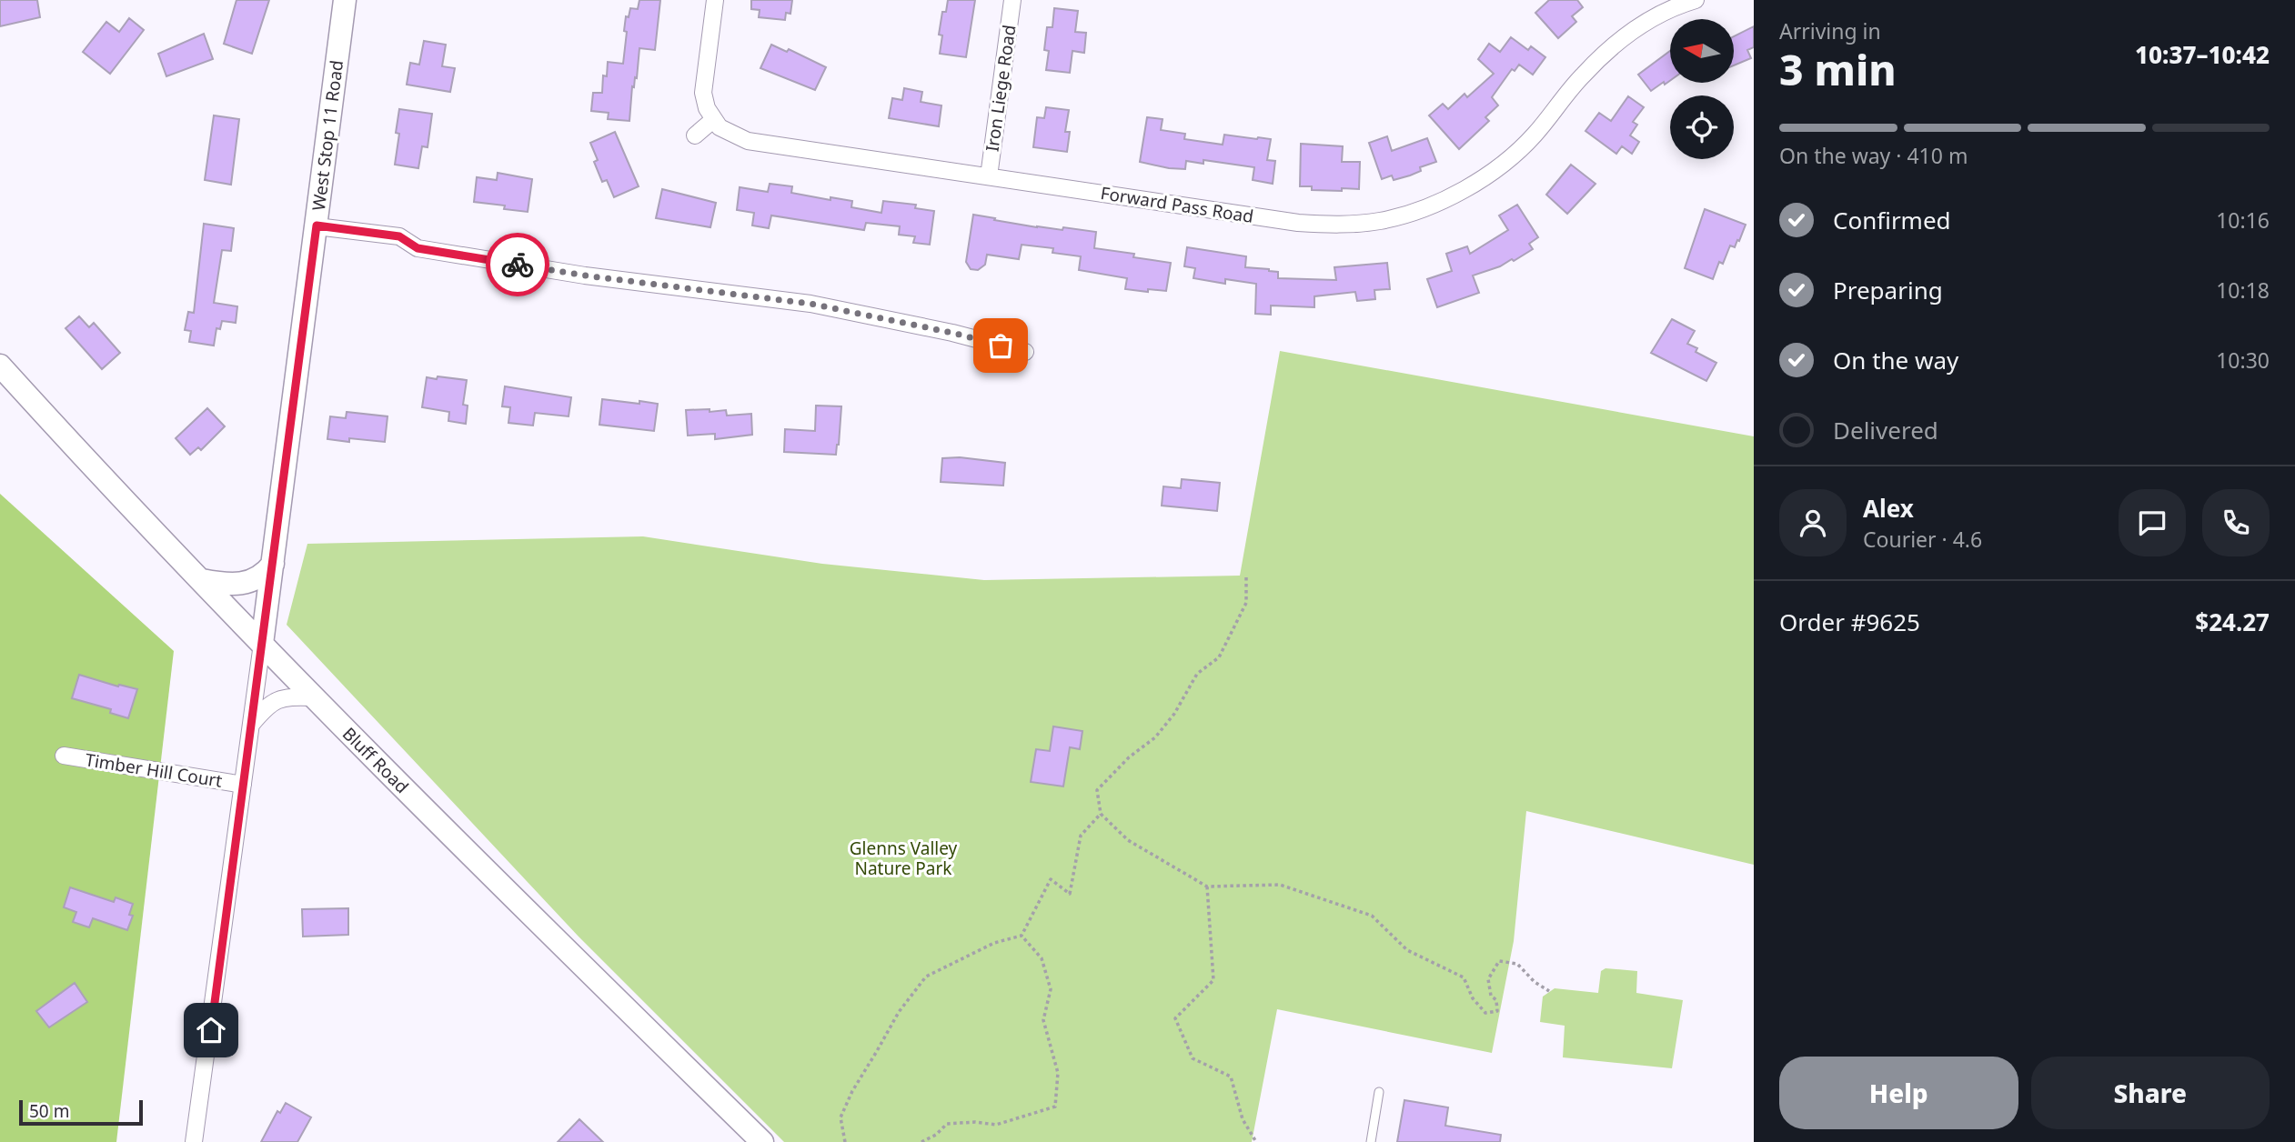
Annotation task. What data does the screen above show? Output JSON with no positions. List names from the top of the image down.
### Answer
{
  "streets": {
    "main road": ["West Stop 11 Road", "Bluff Road"],
    "street": ["Iron Liege Road", "Forward Pass Road", "Timber Hill Court"]
  },
  "crossings": [
    ["Iron Liege Road", "Forward Pass Road"],
    ["West Stop 11 Road", "Bluff Road"],
    ["West Stop 11 Road", "Timber Hill Court"]
  ],
  "parks": ["Glenns Valley Nature Park"],
  "scale_bar": "50 m",
  "north": "left",
  "page": {
    "heading": ["3 min", "Arriving in", "10:37–10:42"],
    "panel": [
      "Alex",
      "Courier · 4.6",
      "Order #9625",
      "$24.27"
    ],
    "bar": "On the way · 410 m",
    "list": [
      ["Confirmed", "10:16"],
      ["Preparing", "10:18"],
      ["On the way", "10:30"],
      "Delivered"
    ],
    "buttons": ["Help", "Share"],
    "scale": "50 m"
  }
}
